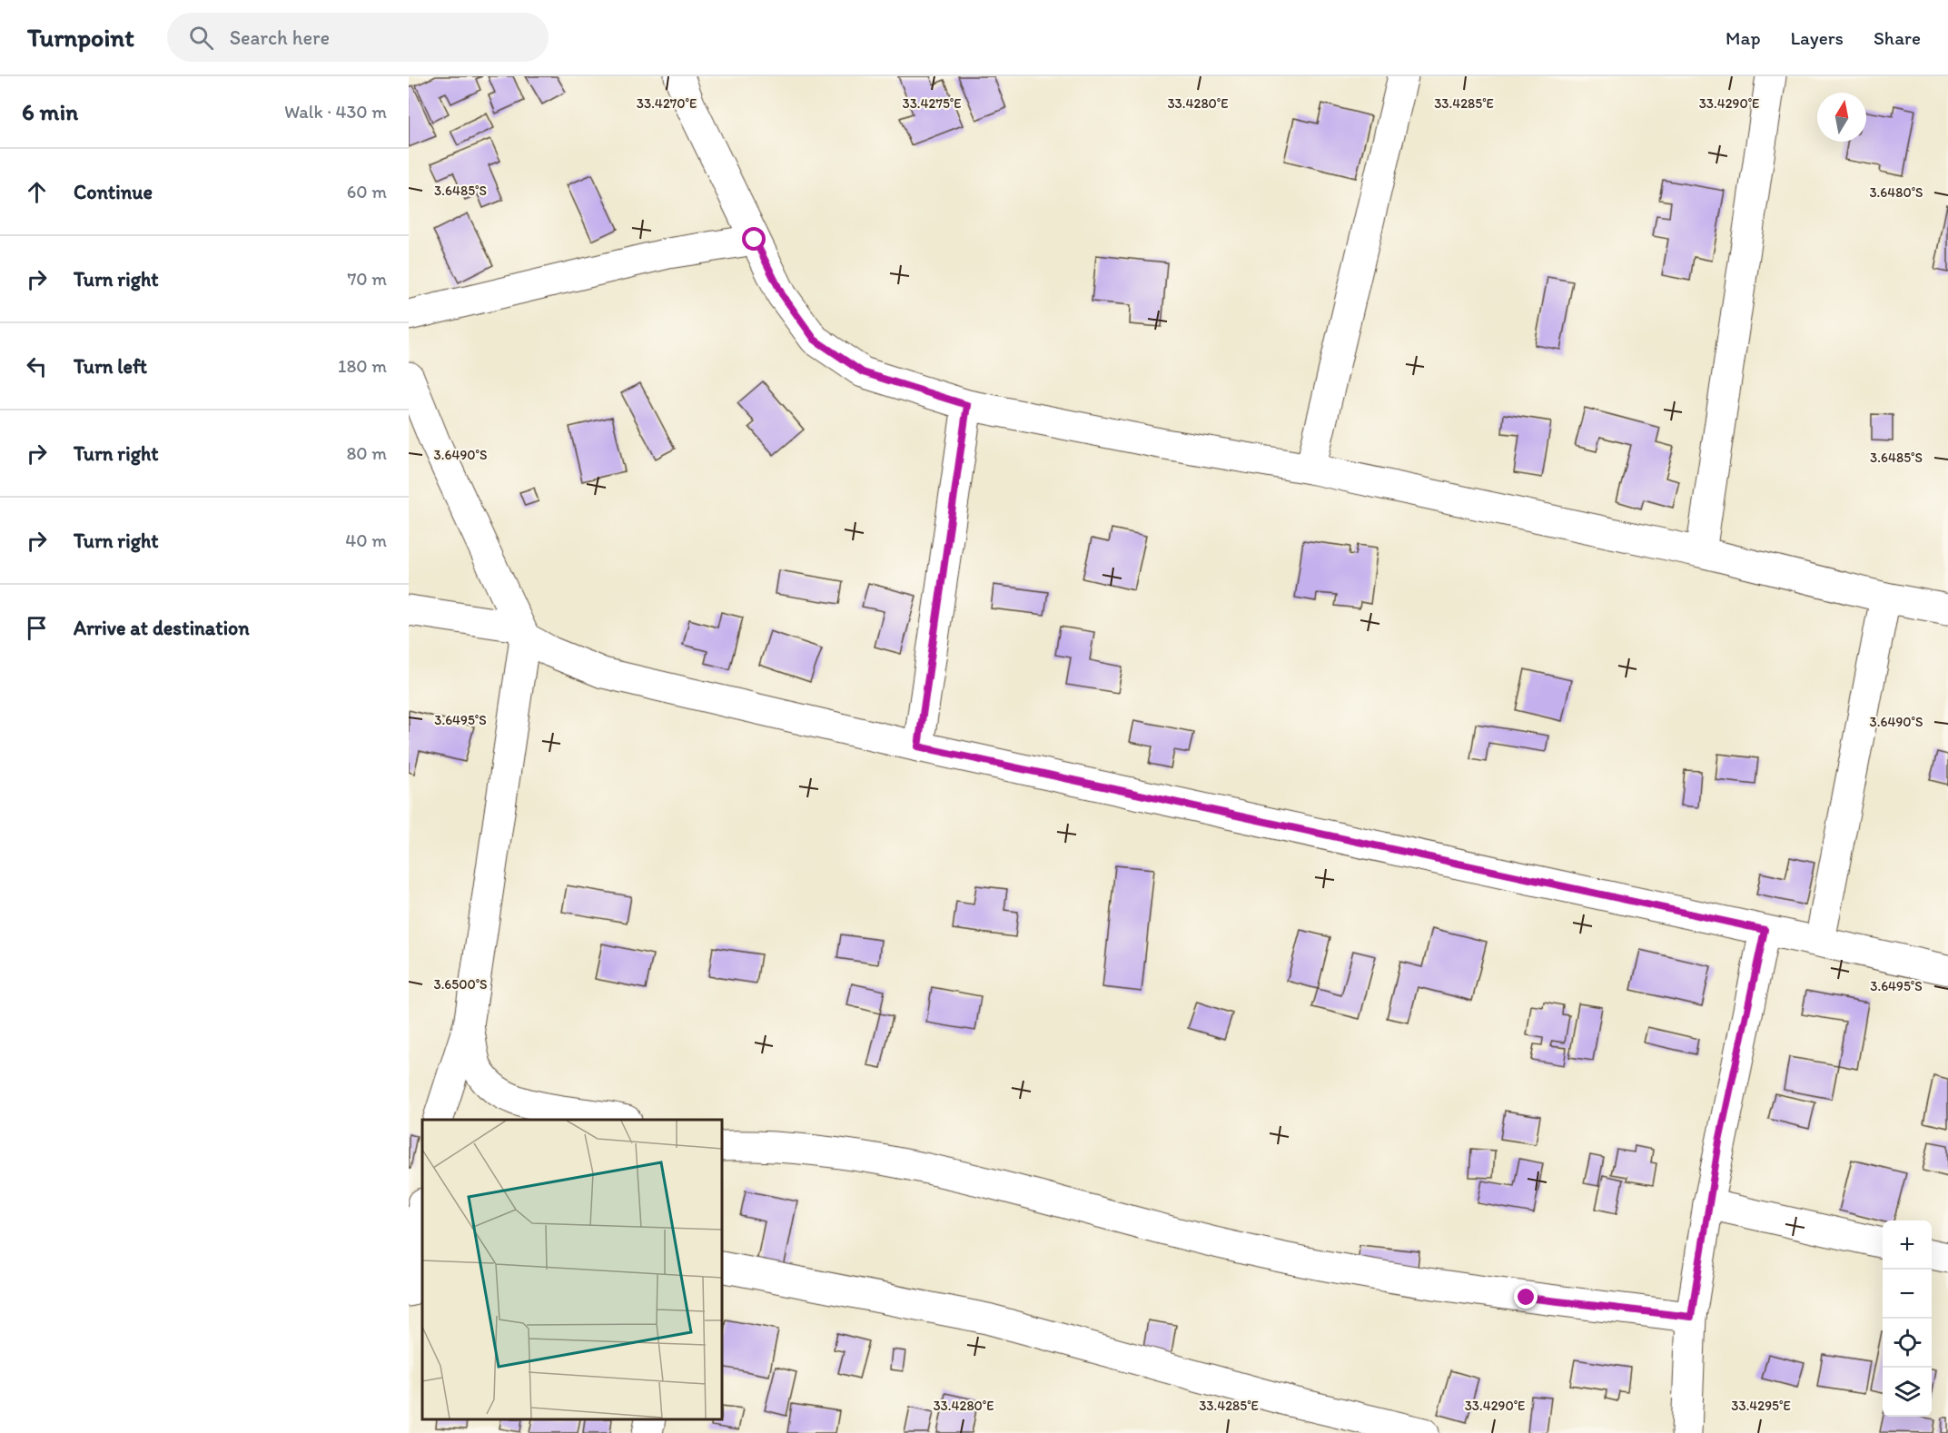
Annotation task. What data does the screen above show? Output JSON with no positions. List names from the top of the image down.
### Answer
{
  "north": "top",
  "page": {
    "header": "Turnpoint",
    "search": "Search here",
    "nav": ["Map", "Layers", "Share"],
    "heading": ["6 min", "Walk · 430 m"],
    "list": [
      ["Continue", "60 m"],
      ["Turn right", "70 m"],
      ["Turn left", "180 m"],
      ["Turn right", "80 m"],
      ["Turn right", "40 m"],
      "Arrive at destination"
    ],
    "map_buttons": ["+", "−"]
  },
  "coordinates": [
    "33.4270°E",
    "33.4290°E",
    "33.4275°E",
    "33.4280°E",
    "33.4285°E",
    "3.6485°S",
    "3.6480°S",
    "3.6490°S",
    "3.6495°S",
    "3.6500°S",
    "33.4295°E"
  ]
}
